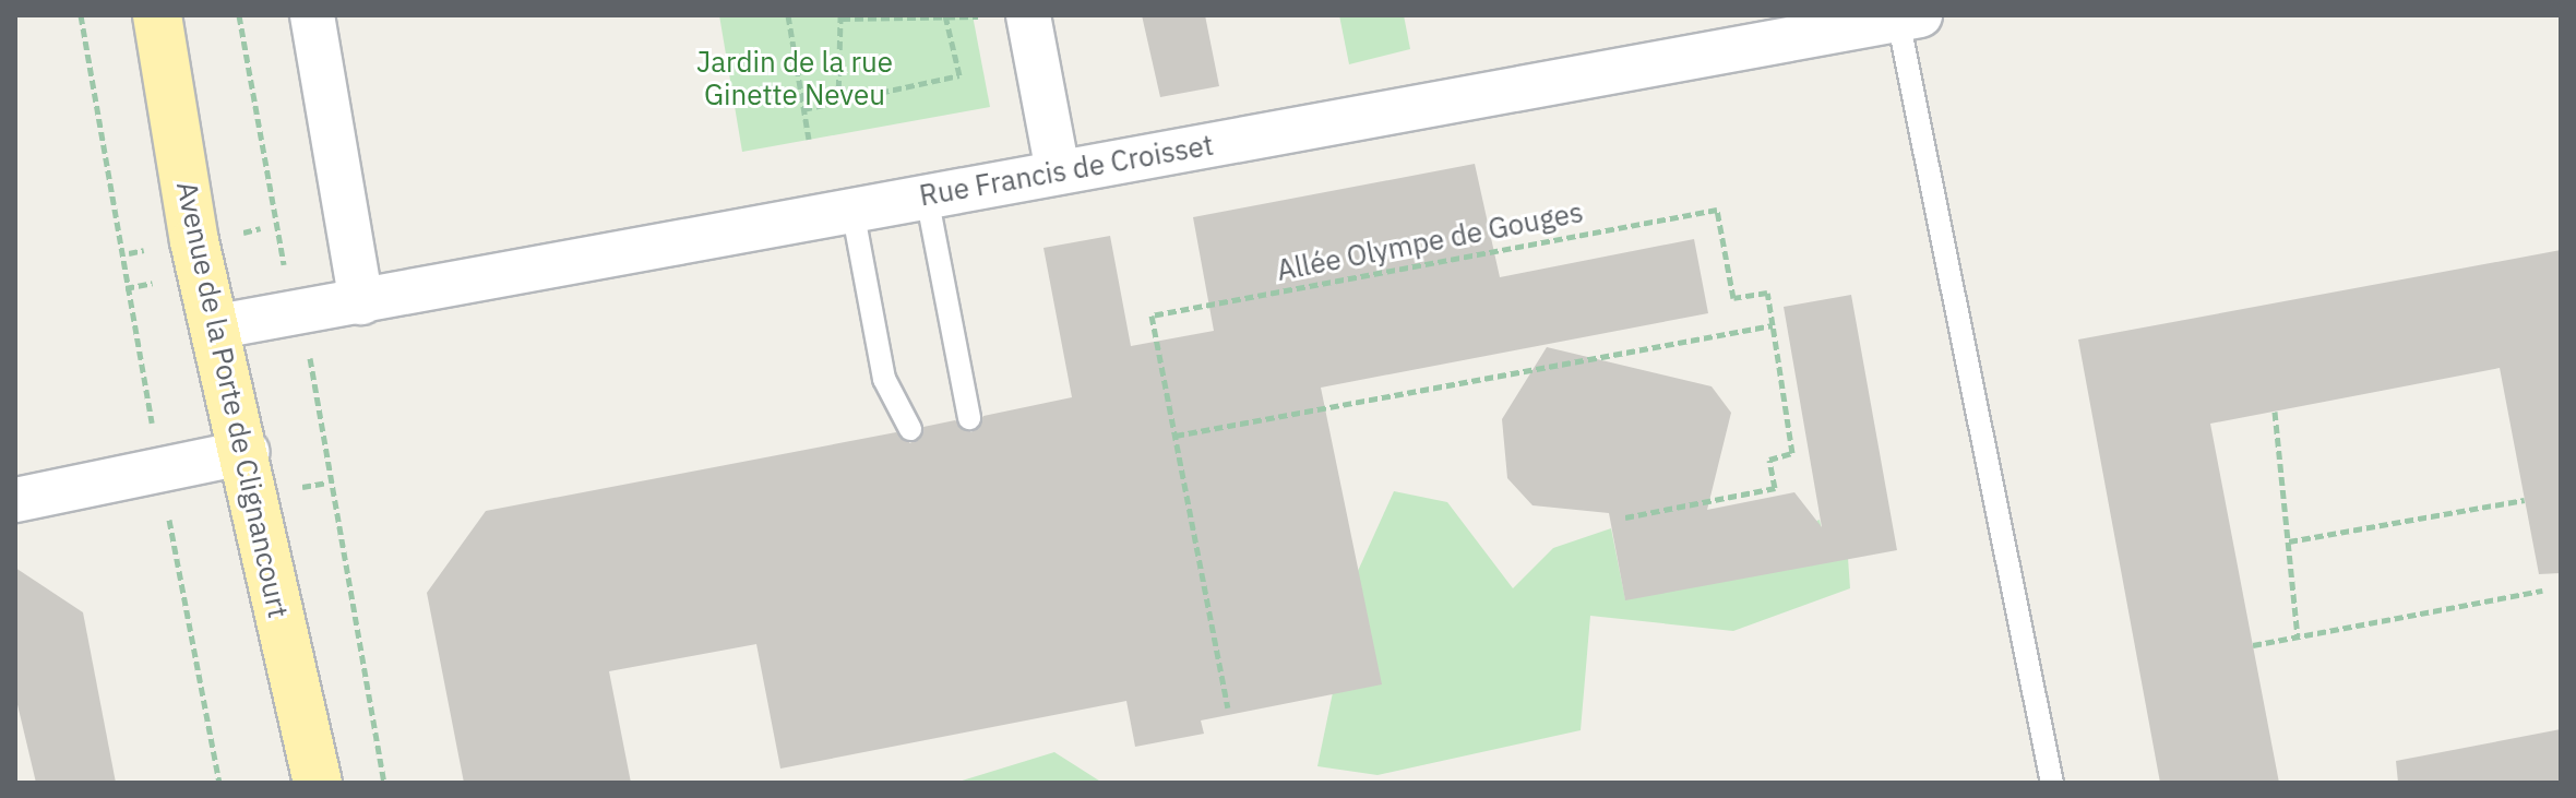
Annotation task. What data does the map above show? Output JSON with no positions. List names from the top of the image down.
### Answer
{
  "streets": {
    "main road": ["Avenue de la Porte de Clignancourt"],
    "street": ["Rue Francis de Croisset"],
    "path": ["Allée Olympe de Gouges"]
  },
  "crossings": [
    ["Rue Francis de Croisset", "Avenue de la Porte de Clignancourt"]
  ],
  "parks": ["Jardin de la rue Ginette Neveu"]
}
